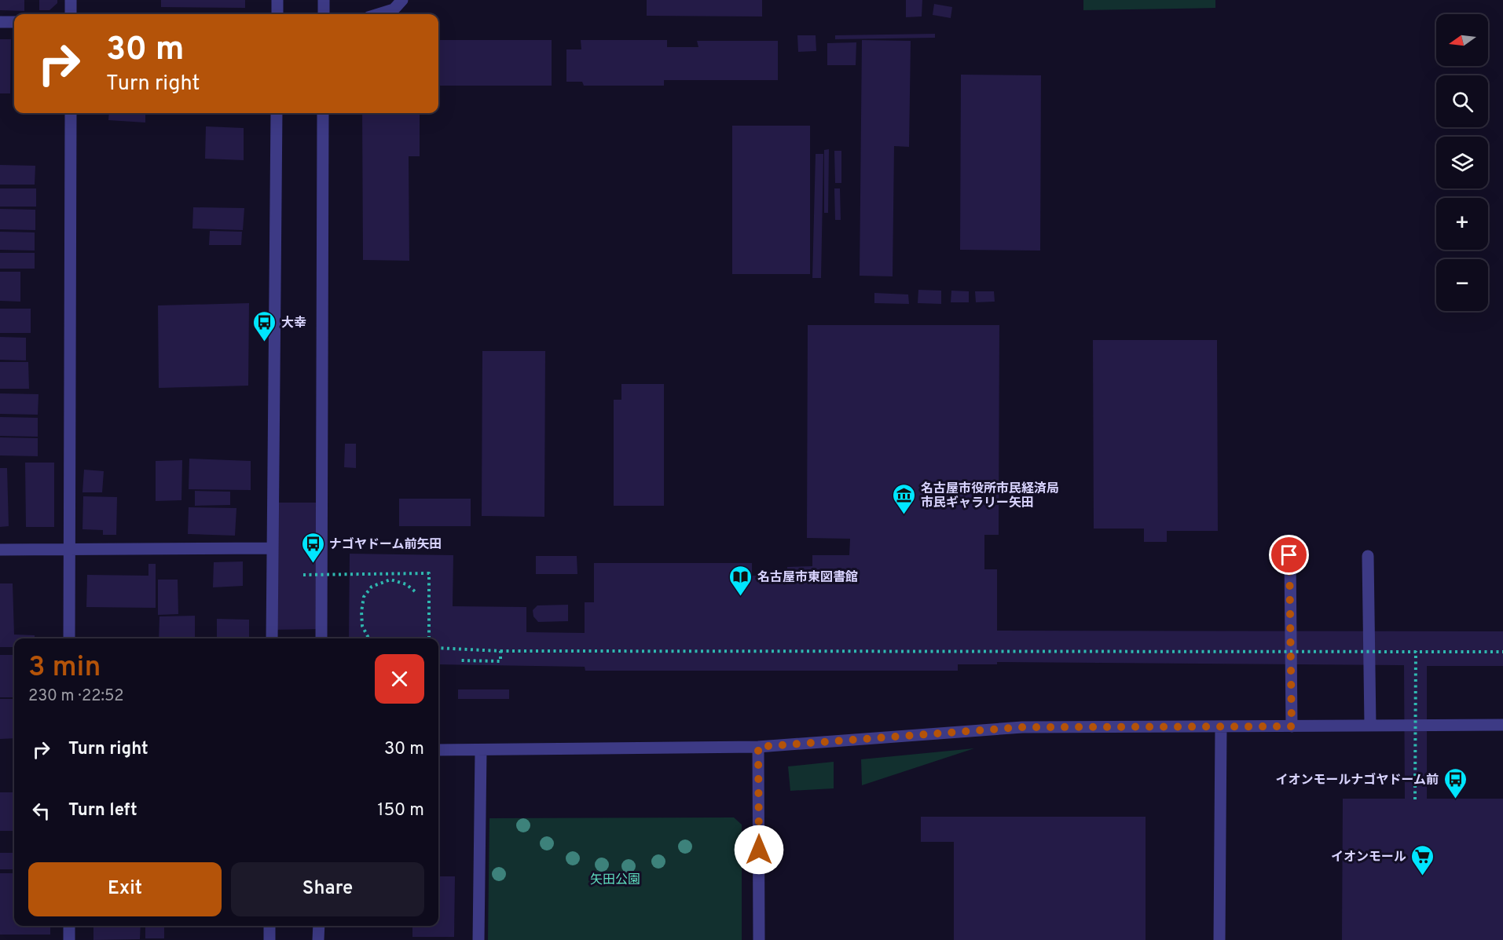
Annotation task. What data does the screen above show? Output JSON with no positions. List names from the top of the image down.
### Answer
{
  "parks": ["矢田公園"],
  "places": {
    "bus stop": ["大幸", "ナゴヤドーム前矢田", "イオンモールナゴヤドーム前"],
    "museum": ["名古屋市役所市民経済局 市民ギャラリー矢田"],
    "library": ["名古屋市東図書館"],
    "supermarket": ["イオンモール"]
  },
  "north": "left",
  "page": {
    "map_buttons": ["+", "−"],
    "turn": ["30 m", "Turn right"],
    "heading": ["3 min", "230 m · 22:52"],
    "list": [
      {
        "name": "Turn right",
        "value": "30 m"
      },
      {
        "name": "Turn left",
        "value": "150 m"
      }
    ],
    "buttons": ["Exit", "Share"]
  }
}
